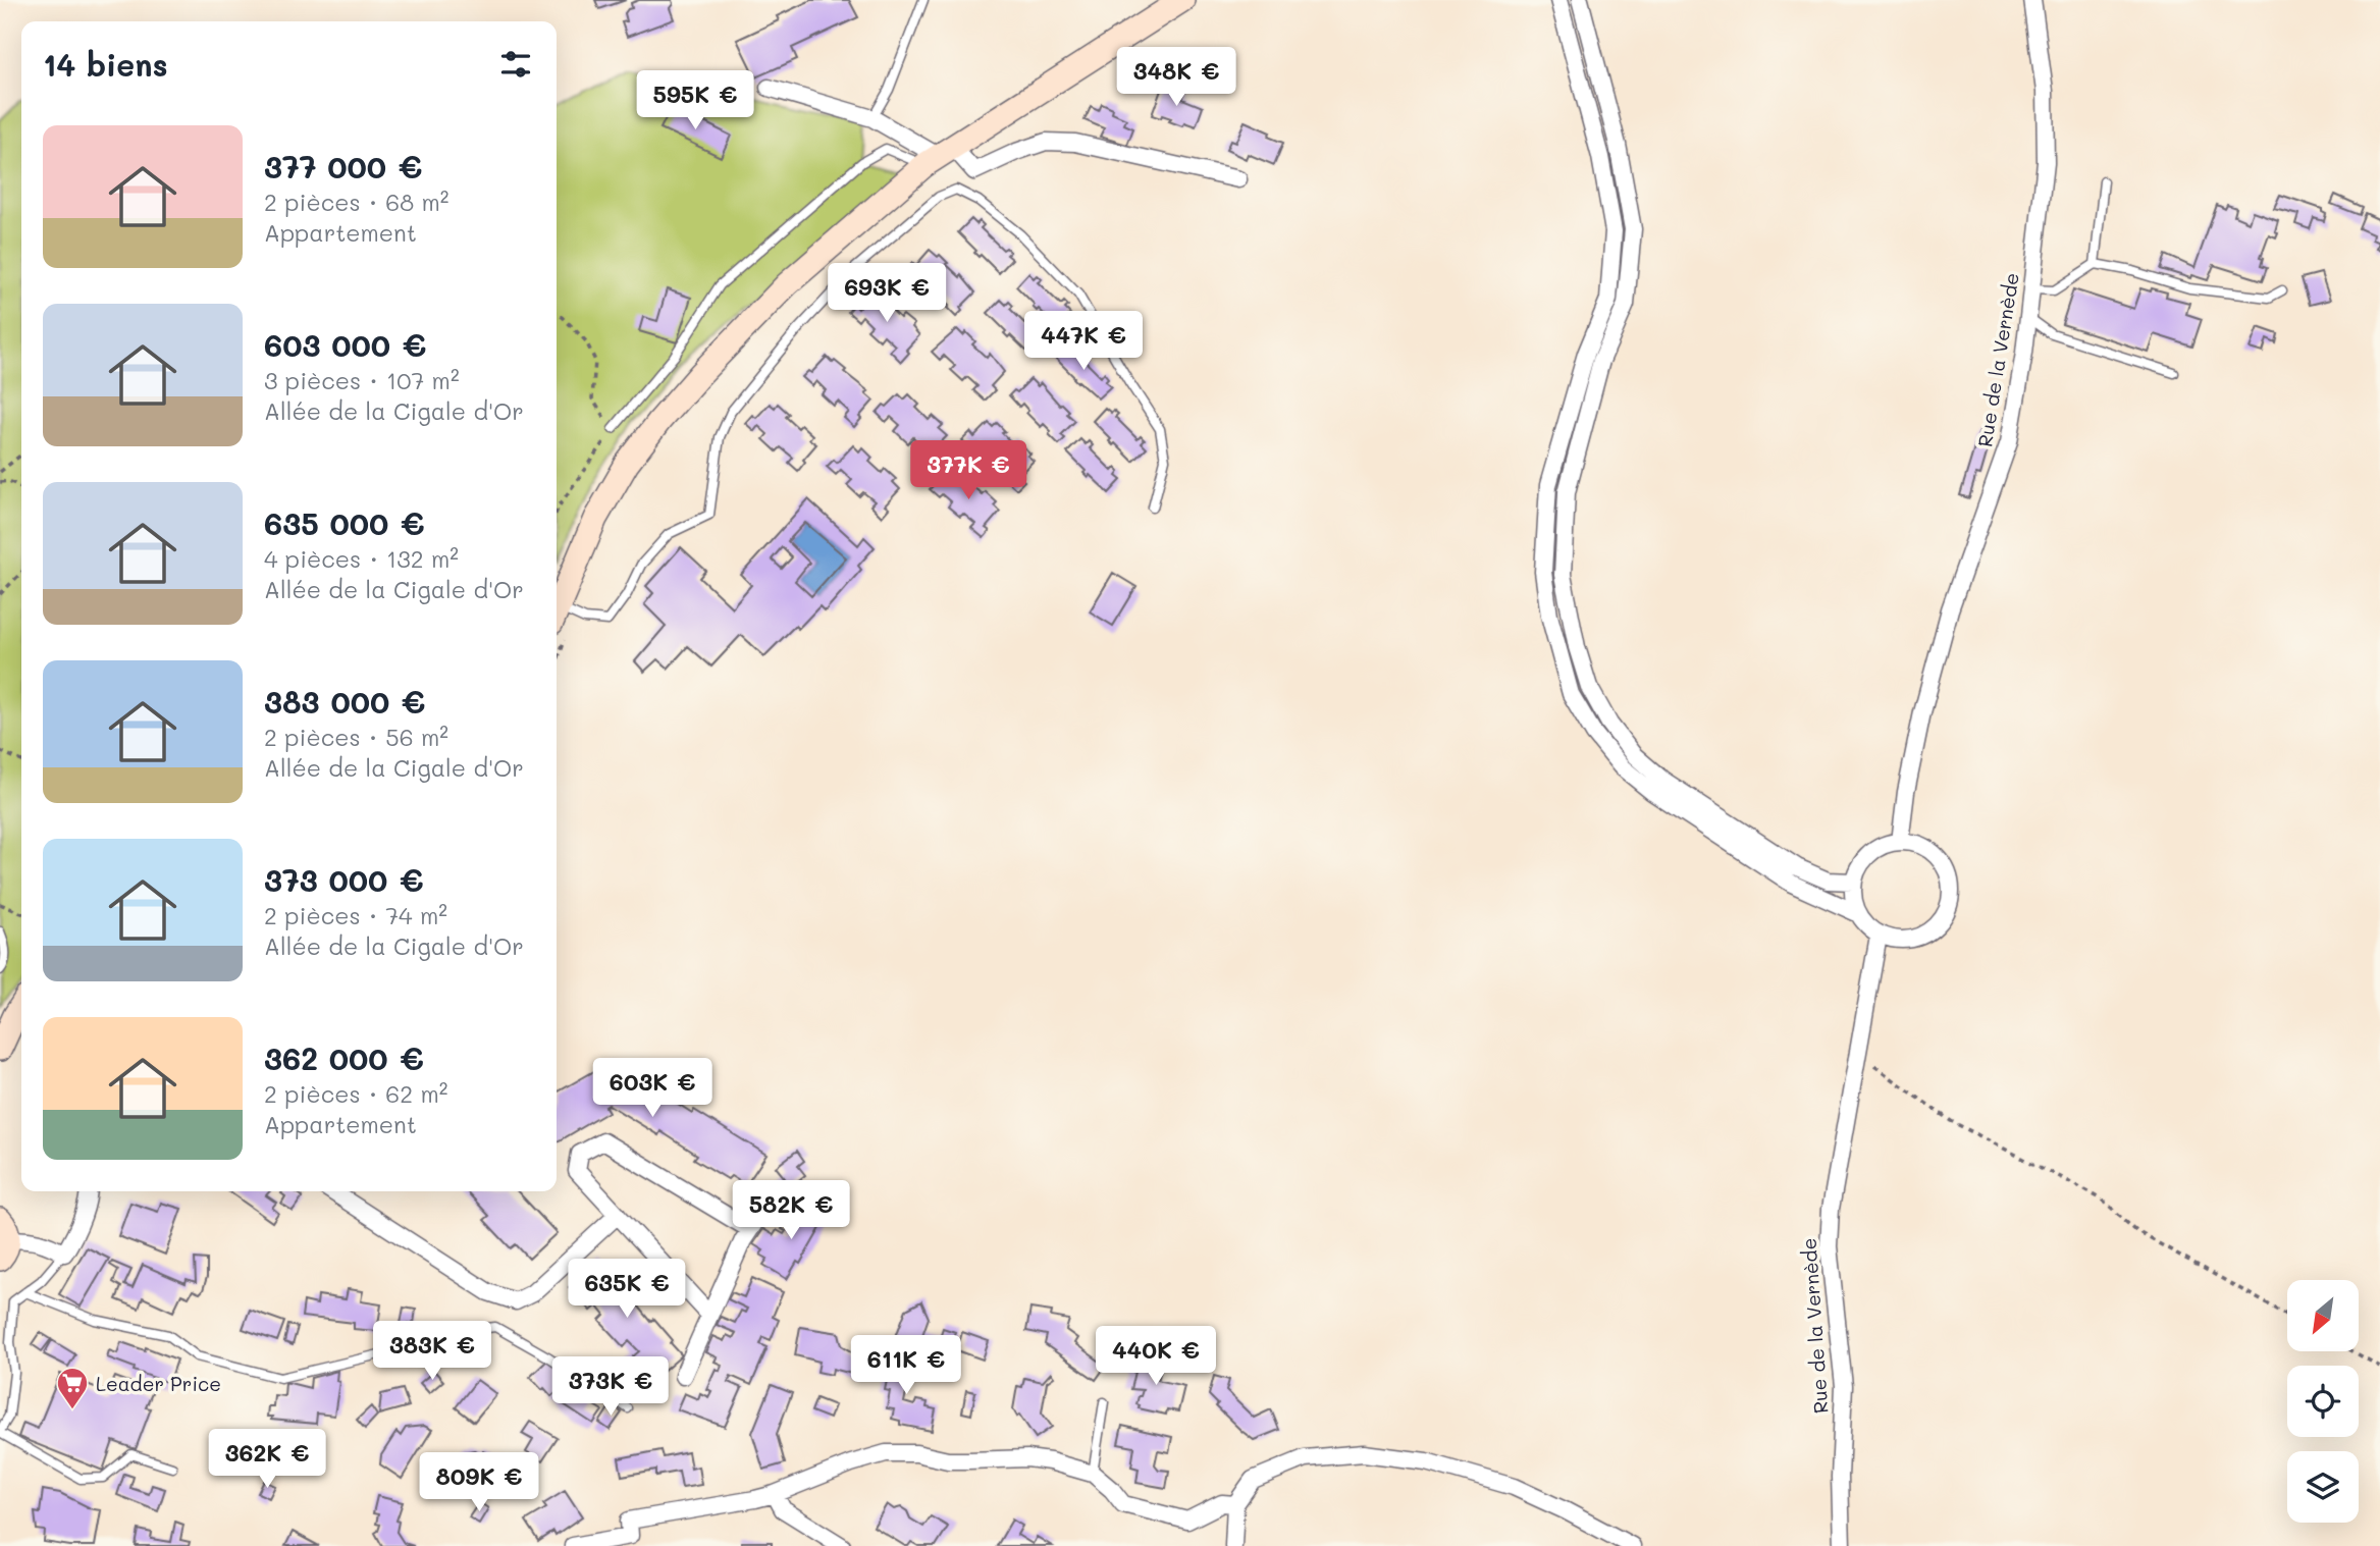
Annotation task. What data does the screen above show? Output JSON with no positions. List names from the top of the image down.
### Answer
{
  "streets": {
    "street": ["Rue de la Vernède"]
  },
  "places": {
    "supermarket": ["Leader Price"]
  },
  "north": "bottom left",
  "page": {
    "heading": "14 biens",
    "price": [
      "348K €",
      "595K €",
      "693K €",
      "447K €",
      "377K €",
      "603K €",
      "582K €",
      "635K €",
      "383K €",
      "440K €",
      "611K €",
      "373K €",
      "362K €",
      "809K €"
    ],
    "list": [
      {
        "name": "377 000 €",
        "note": "2 pièces · 68 m² · Appartement"
      },
      {
        "name": "603 000 €",
        "note": "3 pièces · 107 m² · Allée de la Cigale d'Or"
      },
      {
        "name": "635 000 €",
        "note": "4 pièces · 132 m² · Allée de la Cigale d'Or"
      },
      {
        "name": "383 000 €",
        "note": "2 pièces · 56 m² · Allée de la Cigale d'Or"
      },
      {
        "name": "373 000 €",
        "note": "2 pièces · 74 m² · Allée de la Cigale d'Or"
      },
      {
        "name": "362 000 €",
        "note": "2 pièces · 62 m² · Appartement"
      }
    ]
  }
}
